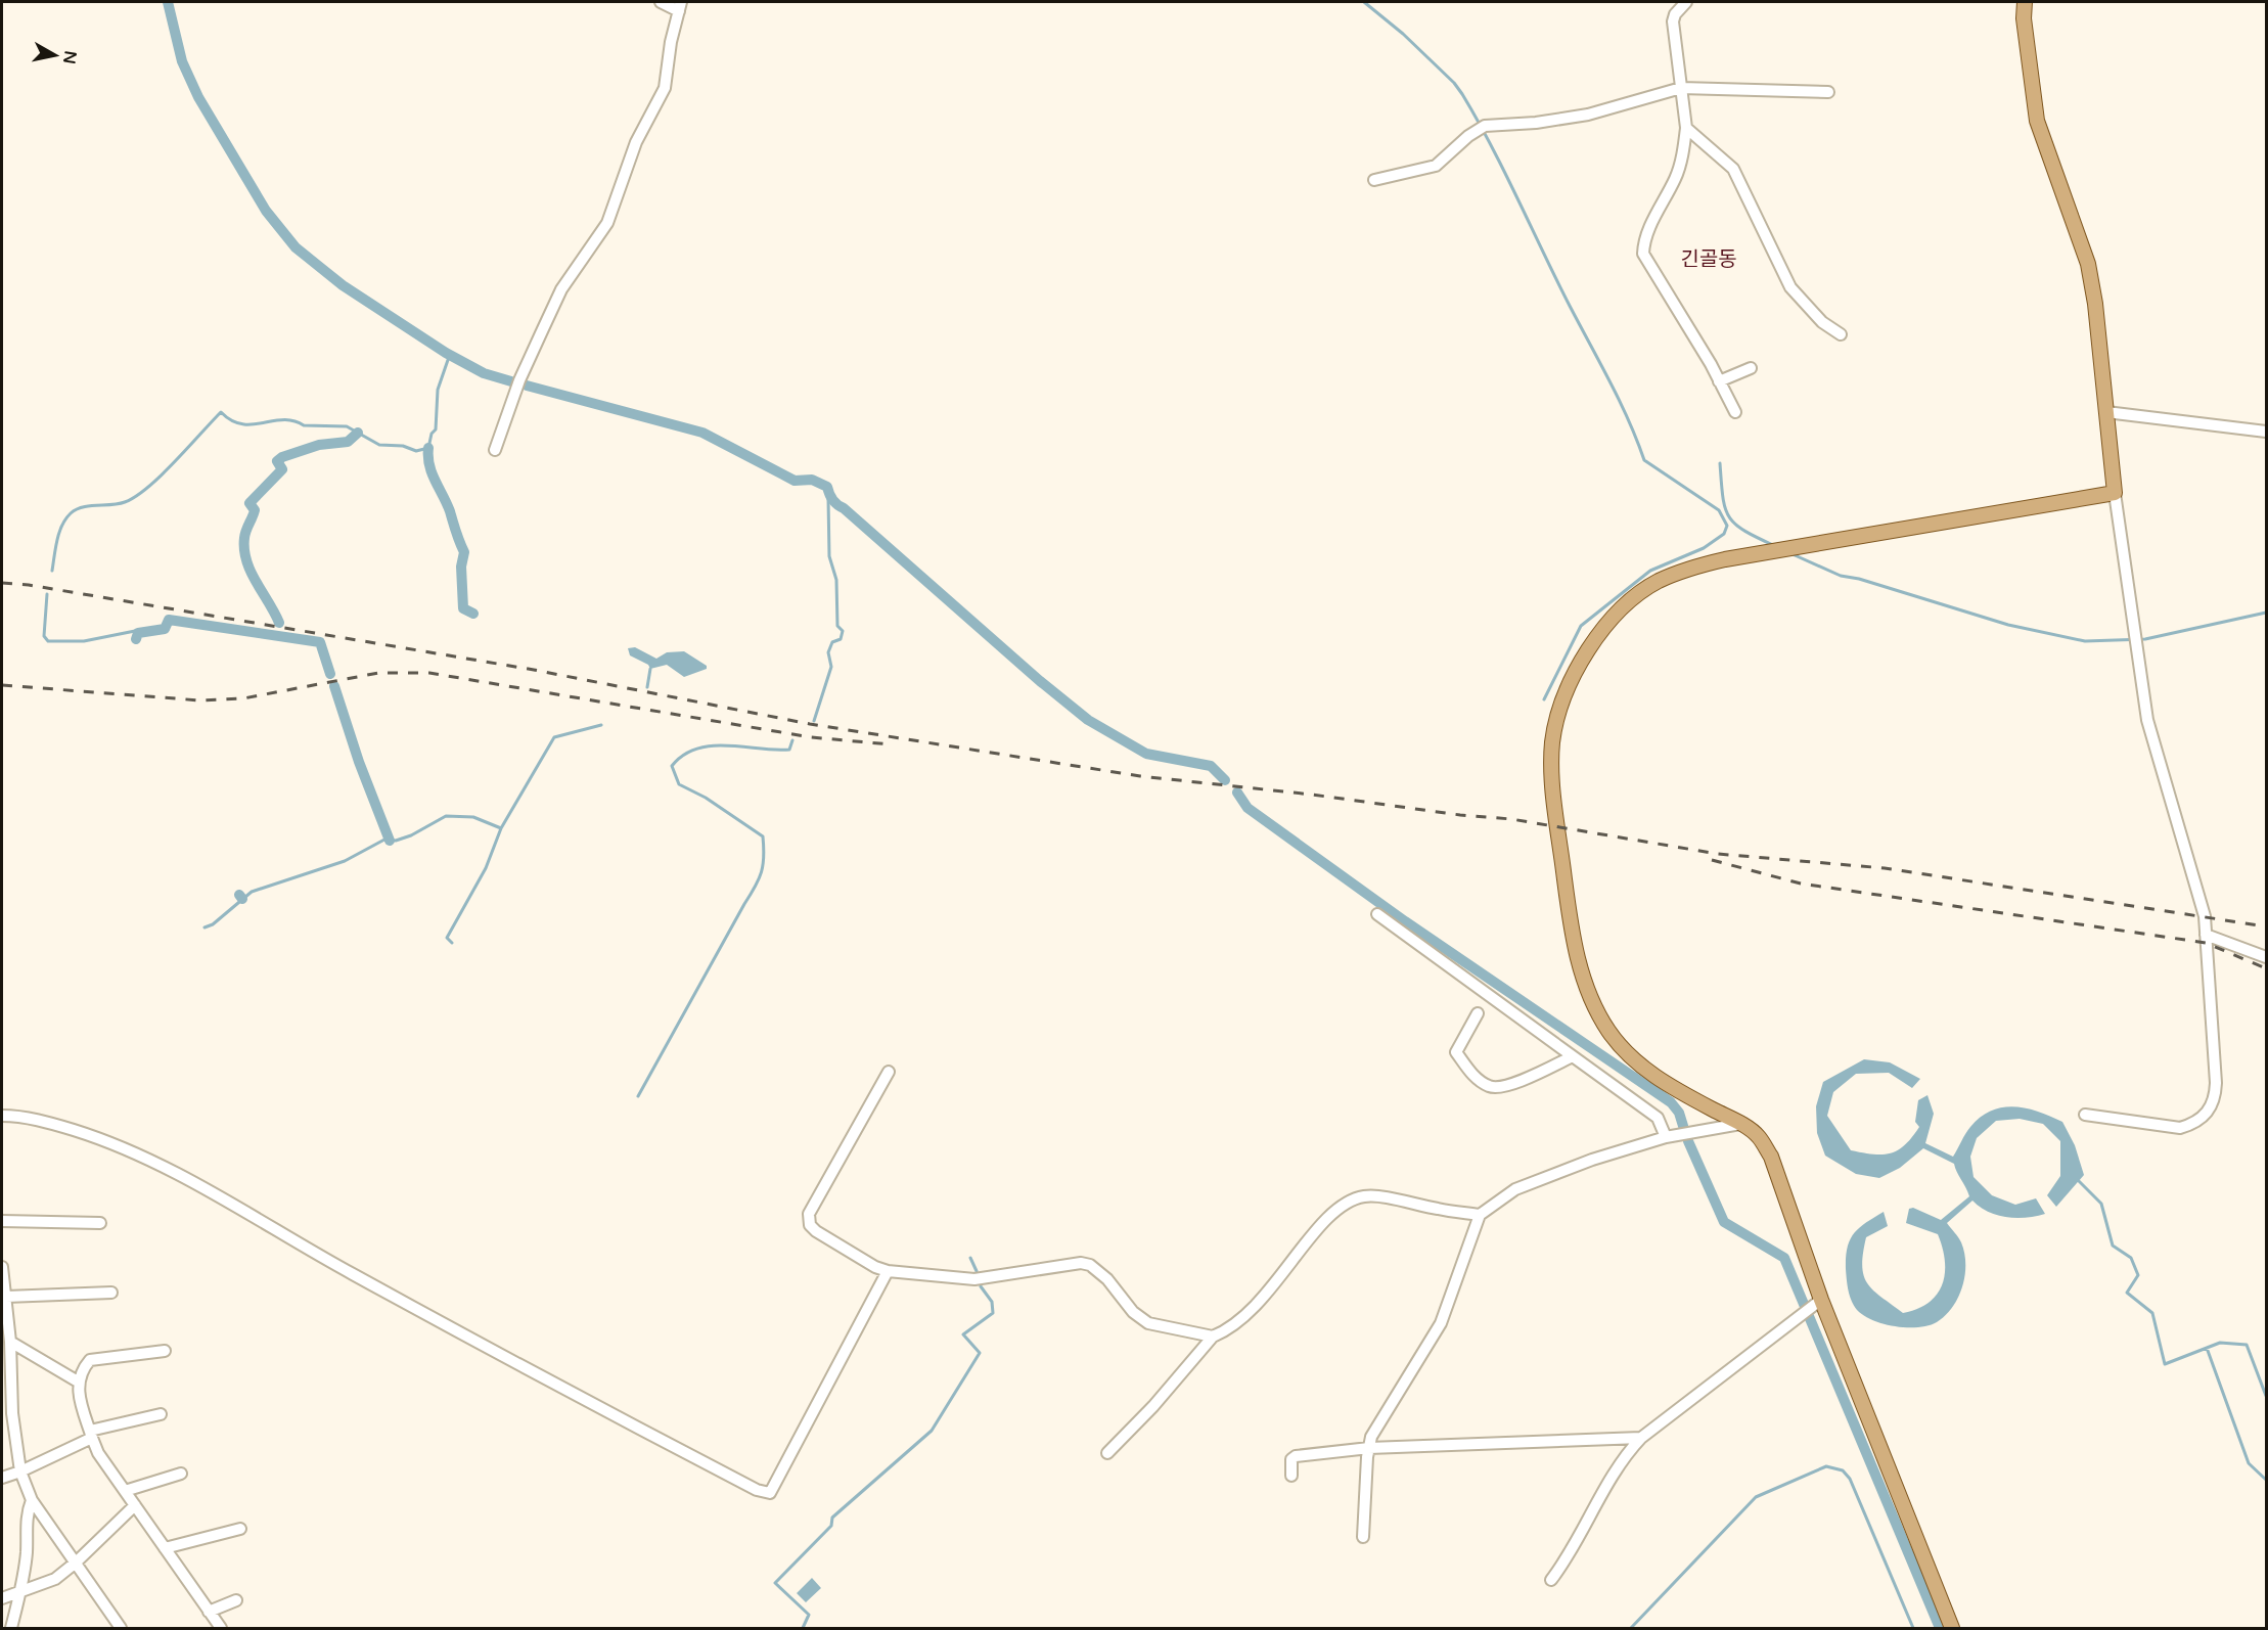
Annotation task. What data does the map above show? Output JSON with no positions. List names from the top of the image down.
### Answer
{
  "districts": ["긴골동"],
  "north": "right"
}
